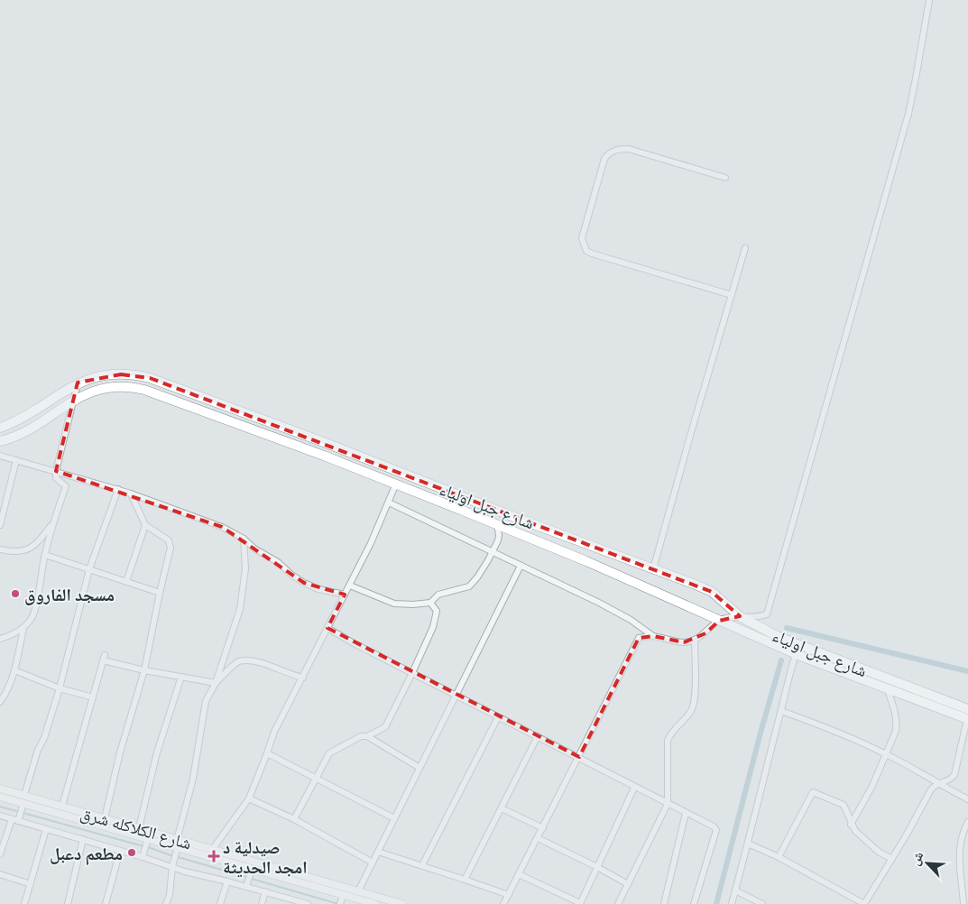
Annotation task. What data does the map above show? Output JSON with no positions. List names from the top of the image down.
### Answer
{
  "streets": {
    "highway": ["شارع جبل اولياء"],
    "street": ["شارع الكلاكله شرق"]
  },
  "places": {
    "other": ["مسجد الفاروق", "مطعم دعبل"],
    "health": ["صيدلية د امجد الحديثة"]
  },
  "north": "top left"
}
